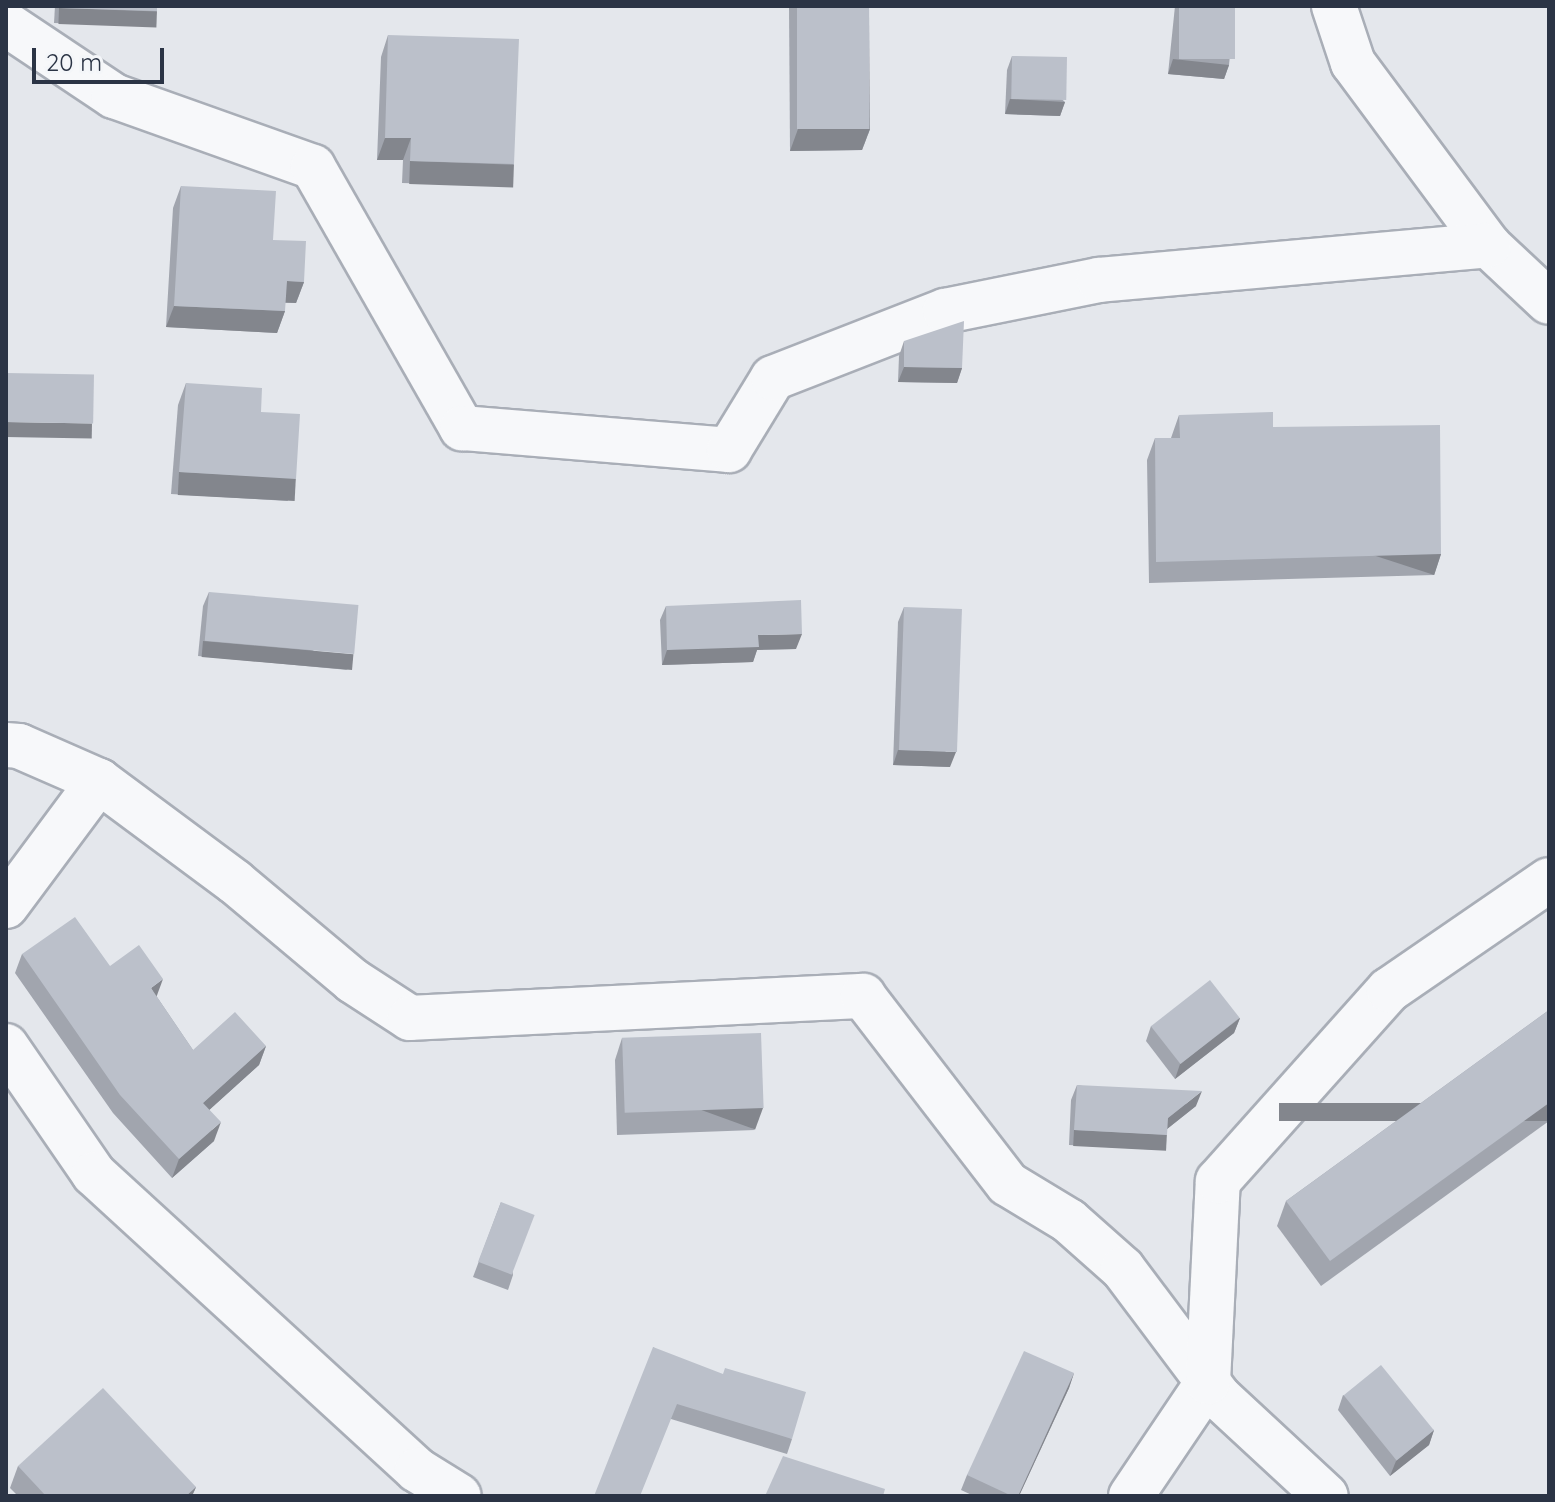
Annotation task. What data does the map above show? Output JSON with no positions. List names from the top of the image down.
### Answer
{
  "scale_bar": "20 m"
}
